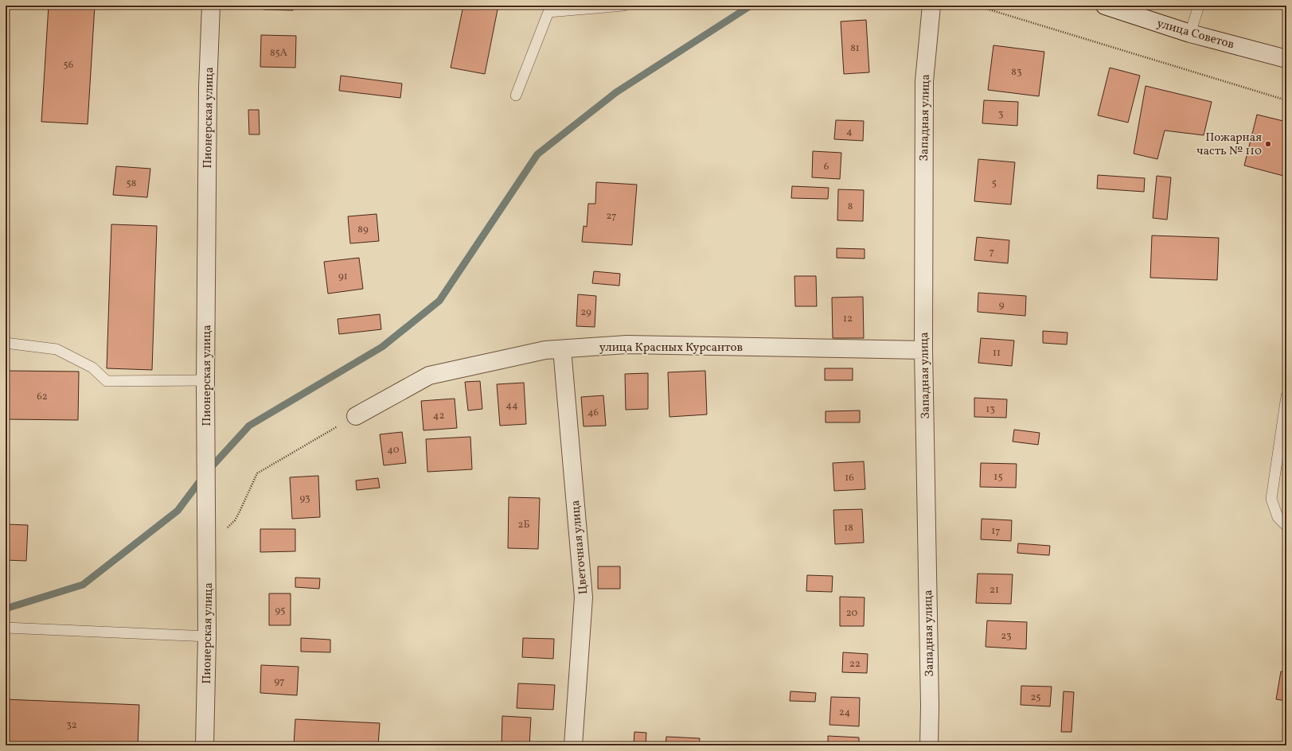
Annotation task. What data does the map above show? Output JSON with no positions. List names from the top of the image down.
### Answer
{
  "streets": {
    "street": [
      "улица Советов",
      "Пионерская улица",
      "Западная улица",
      "улица Красных Курсантов",
      "Цветочная улица"
    ]
  },
  "crossings": [
    ["Западная улица", "улица Красных Курсантов"],
    ["улица Красных Курсантов", "Цветочная улица"]
  ],
  "places": ["Пожарная часть № 110"],
  "house_numbers": [
    "81",
    "85А",
    "56",
    "83",
    "3",
    "4",
    "6",
    "58",
    "5",
    "8",
    "27",
    "89",
    "7",
    "91",
    "9",
    "29",
    "12",
    "11",
    "62",
    "44",
    "13",
    "46",
    "42",
    "40",
    "15",
    "16",
    "93",
    "2Б",
    "18",
    "17",
    "21",
    "95",
    "20",
    "23",
    "22",
    "97",
    "25",
    "24",
    "32"
  ]
}
